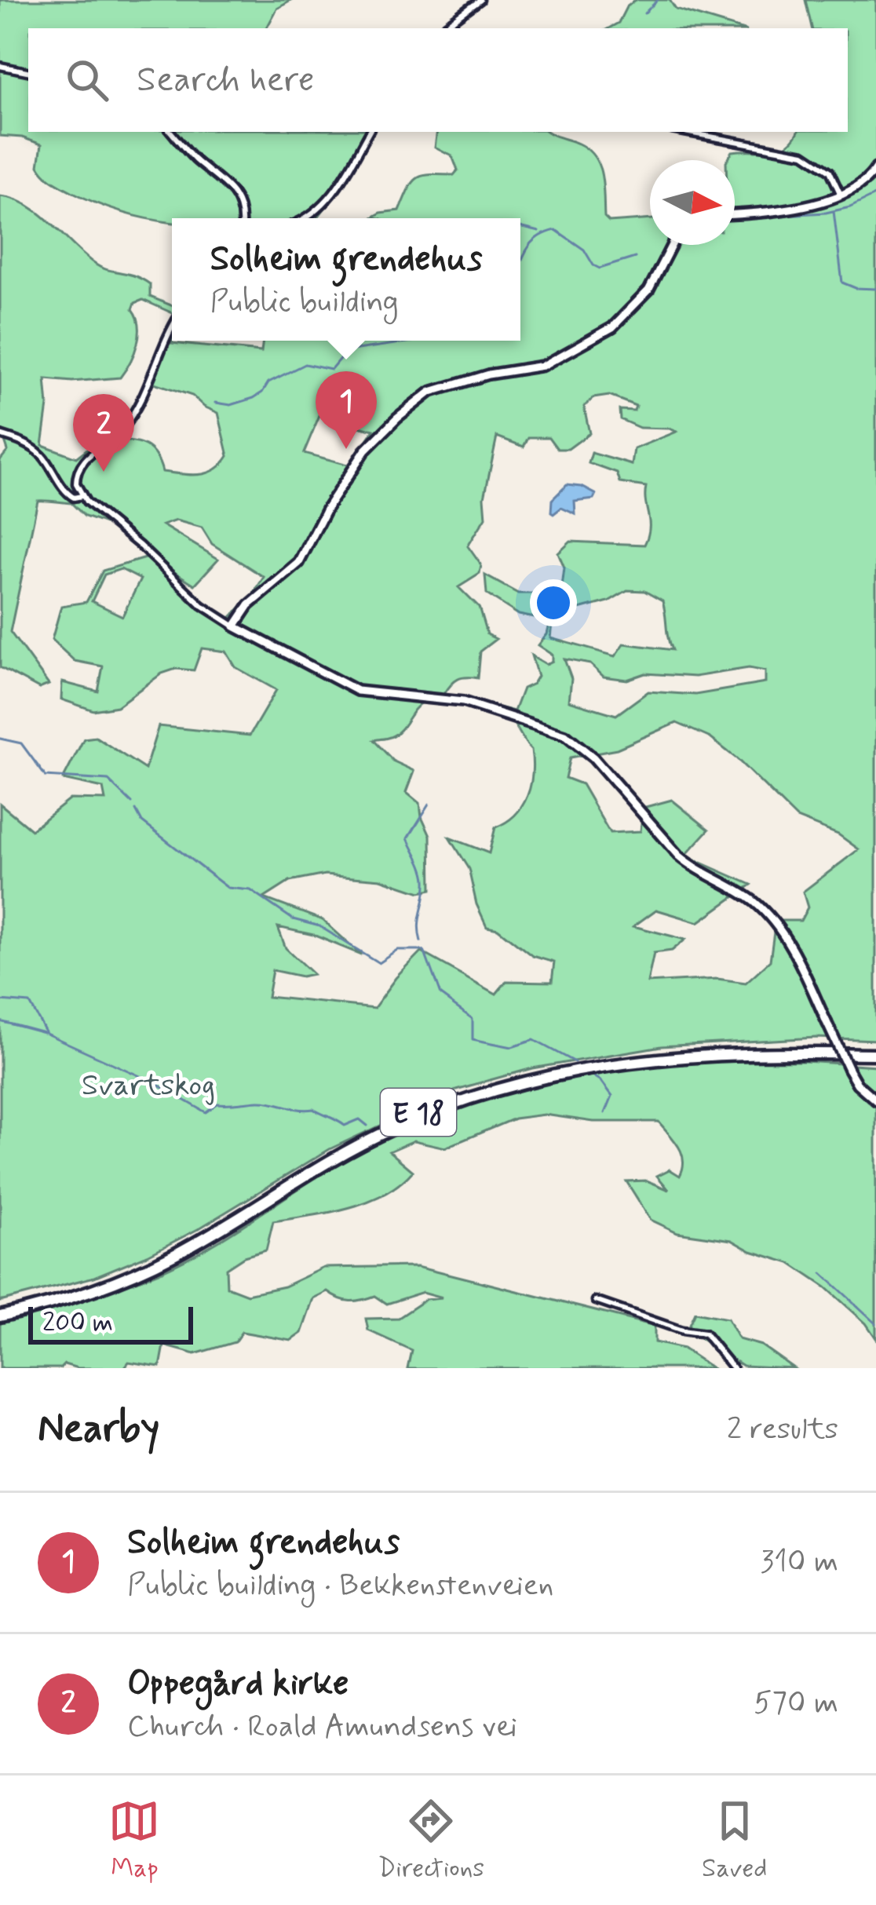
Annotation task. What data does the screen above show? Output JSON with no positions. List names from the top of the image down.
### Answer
{
  "streets": {
    "highway": ["E 18"]
  },
  "parks": ["Svartskog"],
  "scale_bar": "200 m",
  "north": "right",
  "page": {
    "search": "Search here",
    "popup": ["Solheim grendehus", "Public building"],
    "pins": ["1", "2"],
    "scale": "200 m",
    "heading": ["Nearby", "2 results"],
    "list": [
      {
        "mark": "1",
        "name": "Solheim grendehus",
        "note": "Public building · Bekkenstenveien",
        "value": "310 m"
      },
      {
        "mark": "2",
        "name": "Oppegård kirke",
        "note": "Church · Roald Amundsens vei",
        "value": "570 m"
      }
    ],
    "nav": ["Map", "Directions", "Saved"]
  }
}
